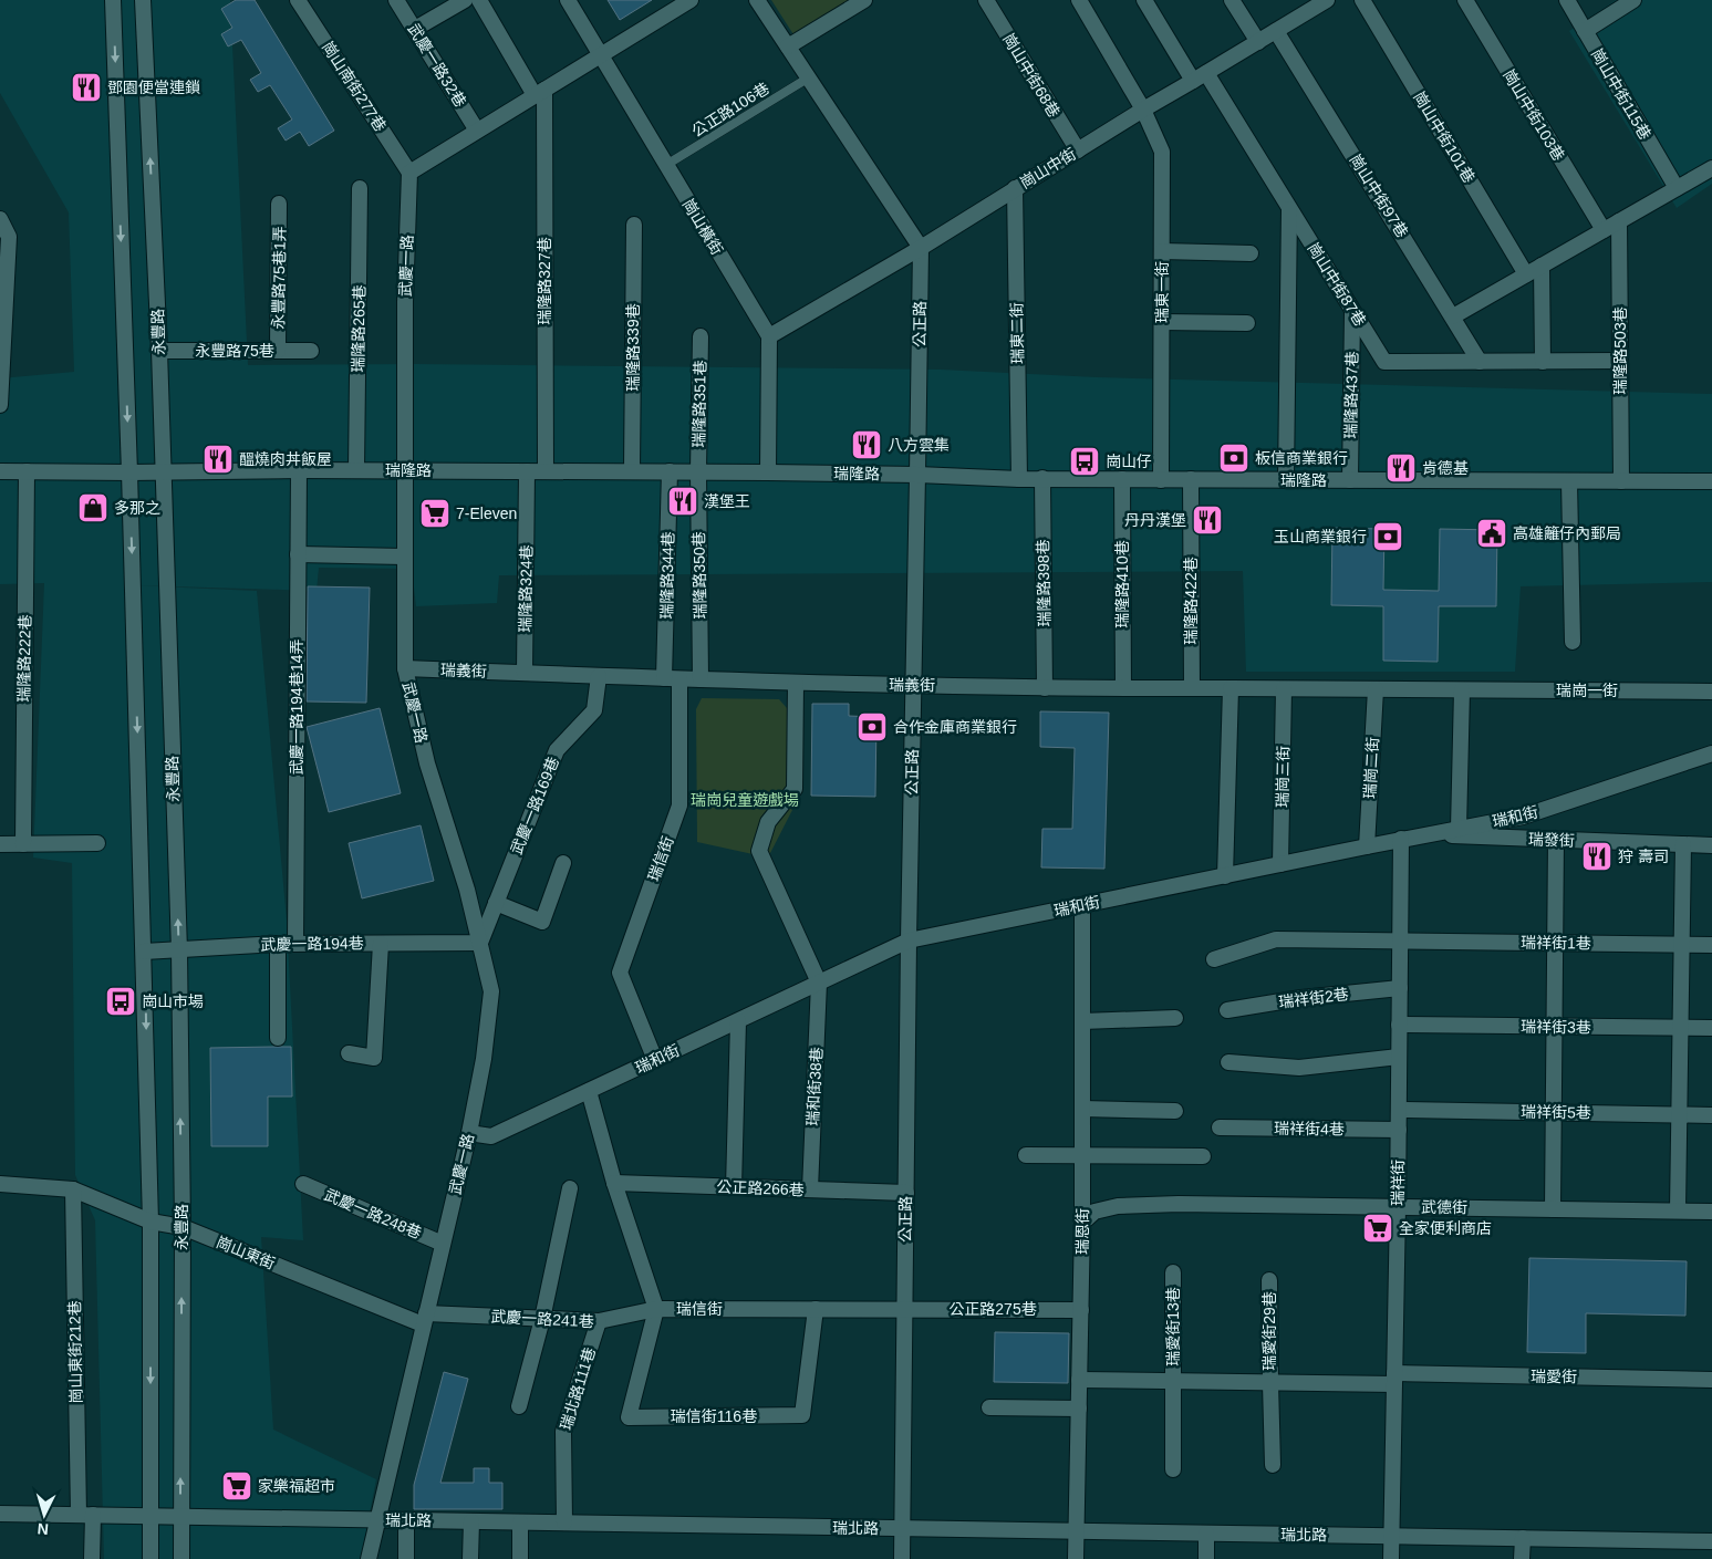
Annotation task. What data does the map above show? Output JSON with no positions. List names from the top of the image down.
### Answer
{
  "streets": {
    "street": [
      "武慶一路32巷",
      "崗山中街68巷",
      "崗山南街277巷",
      "崗山中街115巷",
      "崗山中街103巷",
      "崗山中街101巷",
      "崗山中街",
      "崗山中街97巷",
      "崗山橫街",
      "武慶一路",
      "永豐路75巷1弄",
      "瑞隆路327巷",
      "崗山中街87巷",
      "瑞東一街",
      "公正路",
      "瑞隆路265巷",
      "永豐路",
      "瑞東二街",
      "瑞隆路339巷",
      "永豐路75巷",
      "瑞隆路503巷",
      "瑞隆路437巷",
      "瑞隆路351巷",
      "瑞隆路",
      "瑞隆路344巷",
      "瑞隆路350巷",
      "瑞隆路398巷",
      "瑞隆路410巷",
      "瑞隆路324巷",
      "瑞隆路422巷",
      "瑞隆路222巷",
      "瑞義街",
      "瑞崗一街",
      "武慶一路194巷14弄",
      "瑞崗二街",
      "瑞崗三街",
      "武慶一路169巷",
      "瑞和街",
      "瑞發街",
      "瑞信街",
      "瑞祥街1巷",
      "武慶一路194巷",
      "瑞祥街2巷",
      "瑞祥街3巷",
      "瑞和街38巷",
      "瑞祥街5巷",
      "瑞祥街4巷",
      "瑞祥街",
      "公正路266巷",
      "武德街",
      "武慶一路248巷",
      "瑞恩街",
      "崗山東街",
      "公正路275巷",
      "武慶一路241巷",
      "瑞愛街13巷",
      "瑞愛街29巷",
      "崗山東街212巷",
      "瑞愛街",
      "瑞北路111巷",
      "瑞信街116巷",
      "瑞北路"
    ],
    "lane": ["公正路106巷"]
  },
  "crossings": [
    ["崗山中街68巷", "崗山中街"],
    ["崗山南街277巷", "武慶一路"],
    ["公正路106巷", "崗山橫街"],
    ["崗山中街", "崗山中街97巷"],
    ["崗山中街", "崗山橫街"],
    ["崗山中街", "崗山中街87巷"],
    ["崗山中街", "瑞東一街"],
    ["崗山中街", "公正路"],
    ["崗山中街", "瑞東二街"],
    ["崗山中街97巷", "崗山中街87巷"],
    ["武慶一路", "瑞隆路"],
    ["武慶一路", "瑞義街"],
    ["武慶一路", "武慶一路169巷"],
    ["武慶一路", "瑞和街"],
    ["武慶一路", "武慶一路194巷"],
    ["武慶一路", "武慶一路248巷"],
    ["武慶一路", "崗山東街"],
    ["武慶一路", "武慶一路241巷"],
    ["武慶一路", "瑞北路"],
    ["永豐路75巷1弄", "永豐路75巷"],
    ["瑞隆路327巷", "瑞隆路"],
    ["崗山中街87巷", "瑞隆路503巷"],
    ["崗山中街87巷", "瑞隆路437巷"],
    ["瑞東一街", "瑞隆路"],
    ["公正路", "瑞隆路"],
    ["公正路", "瑞義街"],
    ["公正路", "瑞和街"],
    ["公正路", "瑞信街"],
    ["公正路", "公正路266巷"],
    ["公正路", "公正路275巷"],
    ["公正路", "瑞北路"],
    ["瑞隆路265巷", "瑞隆路"],
    ["永豐路", "永豐路75巷"],
    ["永豐路", "瑞隆路"],
    ["永豐路", "武慶一路194巷"],
    ["永豐路", "崗山東街"],
    ["永豐路", "瑞北路"],
    ["瑞東二街", "瑞隆路"],
    ["瑞隆路339巷", "瑞隆路"],
    ["瑞隆路503巷", "瑞隆路"],
    ["瑞隆路437巷", "瑞隆路"],
    ["瑞隆路351巷", "瑞隆路"],
    ["瑞隆路351巷", "瑞隆路350巷"],
    ["瑞隆路", "瑞隆路344巷"],
    ["瑞隆路", "瑞隆路350巷"],
    ["瑞隆路", "瑞隆路398巷"],
    ["瑞隆路", "瑞隆路410巷"],
    ["瑞隆路", "瑞隆路324巷"],
    ["瑞隆路", "瑞隆路422巷"],
    ["瑞隆路", "瑞隆路222巷"],
    ["瑞隆路", "武慶一路194巷14弄"],
    ["瑞隆路344巷", "瑞義街"],
    ["瑞隆路344巷", "瑞信街"],
    ["瑞隆路350巷", "瑞義街"],
    ["瑞隆路398巷", "瑞義街"],
    ["瑞隆路410巷", "瑞義街"],
    ["瑞隆路324巷", "瑞義街"],
    ["瑞隆路422巷", "瑞義街"],
    ["瑞義街", "瑞崗一街"],
    ["瑞義街", "武慶一路169巷"],
    ["瑞義街", "瑞信街"],
    ["瑞崗一街", "瑞崗二街"],
    ["瑞崗一街", "瑞崗三街"],
    ["武慶一路194巷14弄", "武慶一路194巷"],
    ["瑞崗二街", "瑞和街"],
    ["瑞崗三街", "瑞和街"],
    ["武慶一路169巷", "武慶一路194巷"],
    ["瑞和街", "瑞發街"],
    ["瑞和街", "瑞信街"],
    ["瑞和街", "瑞和街38巷"],
    ["瑞和街", "瑞祥街"],
    ["瑞和街", "瑞恩街"],
    ["瑞信街", "公正路266巷"],
    ["瑞信街", "公正路275巷"],
    ["瑞信街", "武慶一路241巷"],
    ["瑞信街", "瑞信街116巷"],
    ["瑞祥街1巷", "瑞祥街"],
    ["瑞祥街2巷", "瑞祥街"],
    ["瑞祥街3巷", "瑞祥街"],
    ["瑞和街38巷", "公正路266巷"],
    ["瑞祥街5巷", "瑞祥街"],
    ["瑞祥街4巷", "瑞祥街"],
    ["瑞祥街", "武德街"],
    ["瑞祥街", "瑞愛街"],
    ["瑞祥街", "瑞北路"],
    ["武德街", "瑞恩街"],
    ["瑞恩街", "公正路275巷"],
    ["瑞恩街", "瑞愛街"],
    ["瑞恩街", "瑞北路"],
    ["崗山東街", "武慶一路241巷"],
    ["崗山東街", "崗山東街212巷"],
    ["武慶一路241巷", "瑞北路111巷"],
    ["武慶一路241巷", "瑞信街116巷"],
    ["瑞愛街13巷", "瑞愛街"],
    ["瑞愛街29巷", "瑞愛街"],
    ["崗山東街212巷", "瑞北路"],
    ["瑞北路111巷", "瑞北路"]
  ],
  "parks": ["瑞崗兒童遊戲場"],
  "places": {
    "restaurant": [
      "鄧園便當連鎖",
      "八方雲集",
      "醞燒肉丼飯屋",
      "肯德基",
      "漢堡王",
      "丹丹漢堡",
      "狩 壽司"
    ],
    "bank": ["板信商業銀行", "玉山商業銀行", "合作金庫商業銀行"],
    "bus stop": ["崗山仔", "崗山市場"],
    "shop": ["多那之"],
    "supermarket": ["7-Eleven", "全家便利商店", "家樂福超市"],
    "public building": ["高雄籬仔內郵局"]
  },
  "north": "bottom"
}
